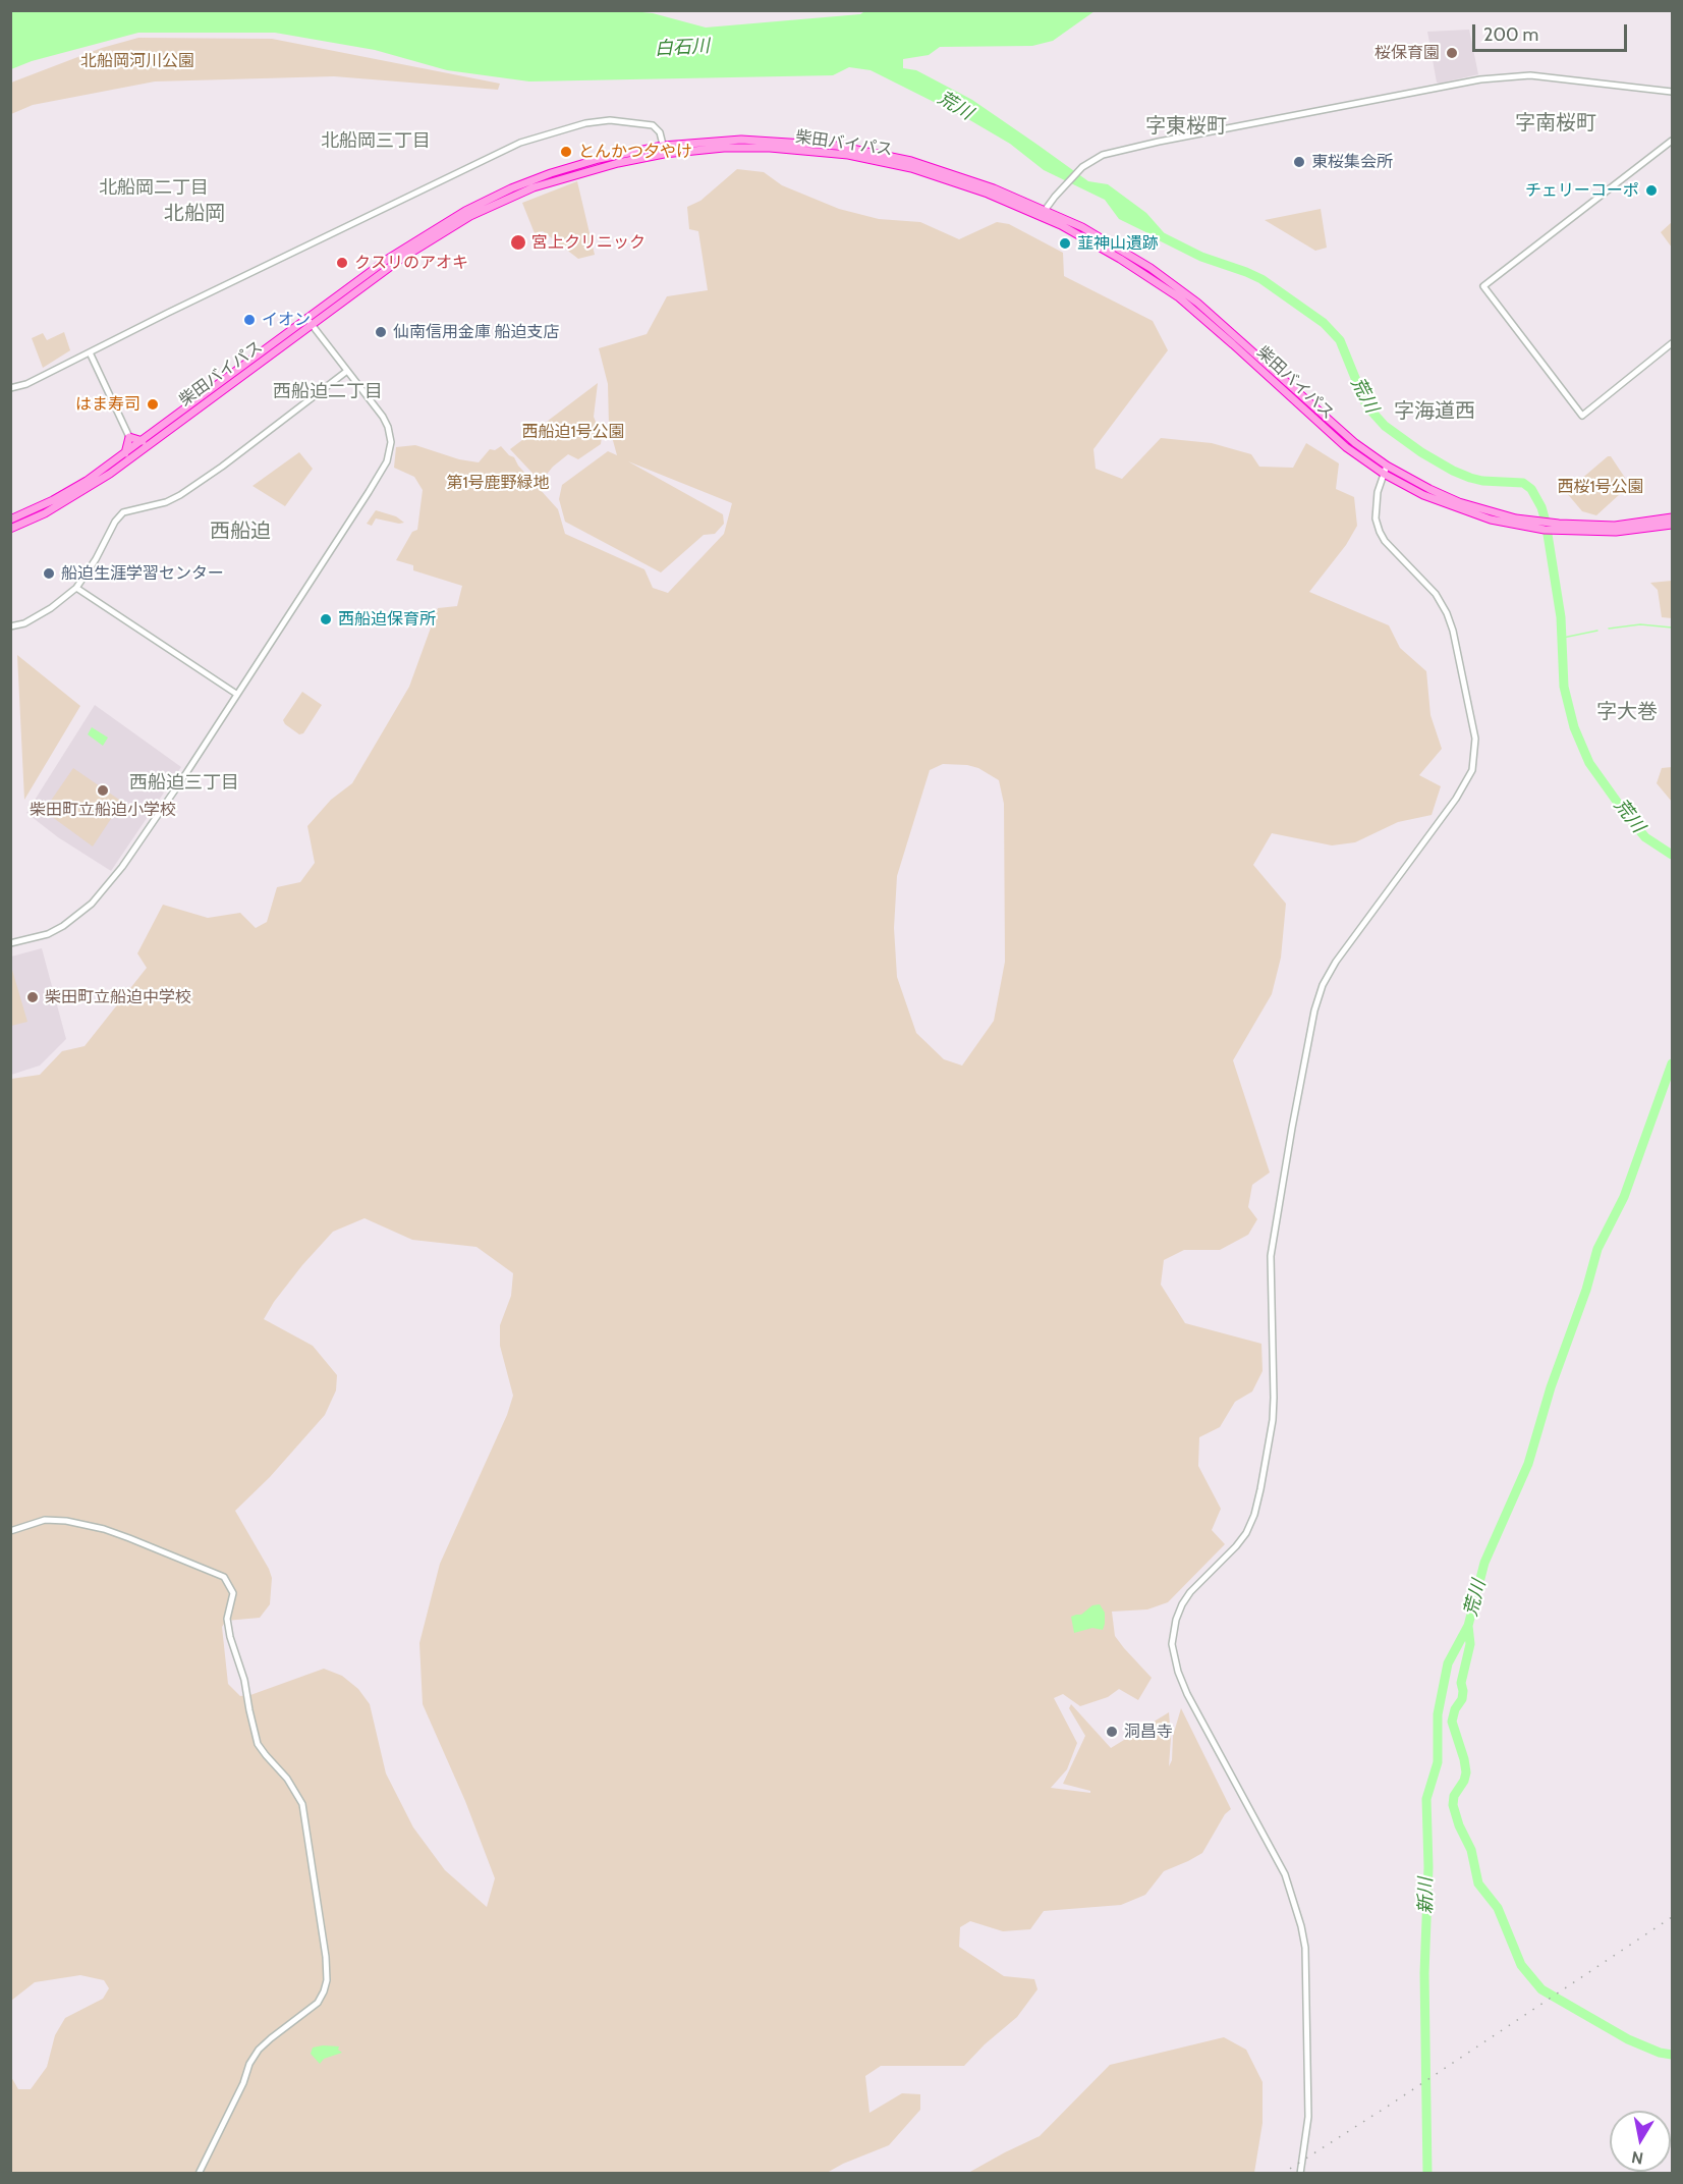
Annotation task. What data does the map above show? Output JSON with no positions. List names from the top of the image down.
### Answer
{
  "streets": {
    "highway": ["柴田バイパス"]
  },
  "districts": [
    "字南桜町",
    "字東桜町",
    "北船岡三丁目",
    "北船岡二丁目",
    "北船岡",
    "西船迫二丁目",
    "字海道西",
    "西船迫",
    "字大巻",
    "西船迫三丁目"
  ],
  "water": ["白石川", "荒川", "新川"],
  "parks": [
    "北船岡河川公園",
    "西船迫1号公園",
    "第1号鹿野緑地",
    "西桜1号公園"
  ],
  "places": [
    "桜保育園",
    "とんかつ夕やけ",
    "東桜集会所",
    "チェリーコーポ",
    "宮上クリニック",
    "韮神山遺跡",
    "クスリのアオキ",
    "イオン",
    "仙南信用金庫 船迫支店",
    "はま寿司",
    "船迫生涯学習センター",
    "西船迫保育所",
    "柴田町立船迫小学校",
    "柴田町立船迫中学校",
    "洞昌寺"
  ],
  "scale_bar": "200 m",
  "north": "bottom"
}
